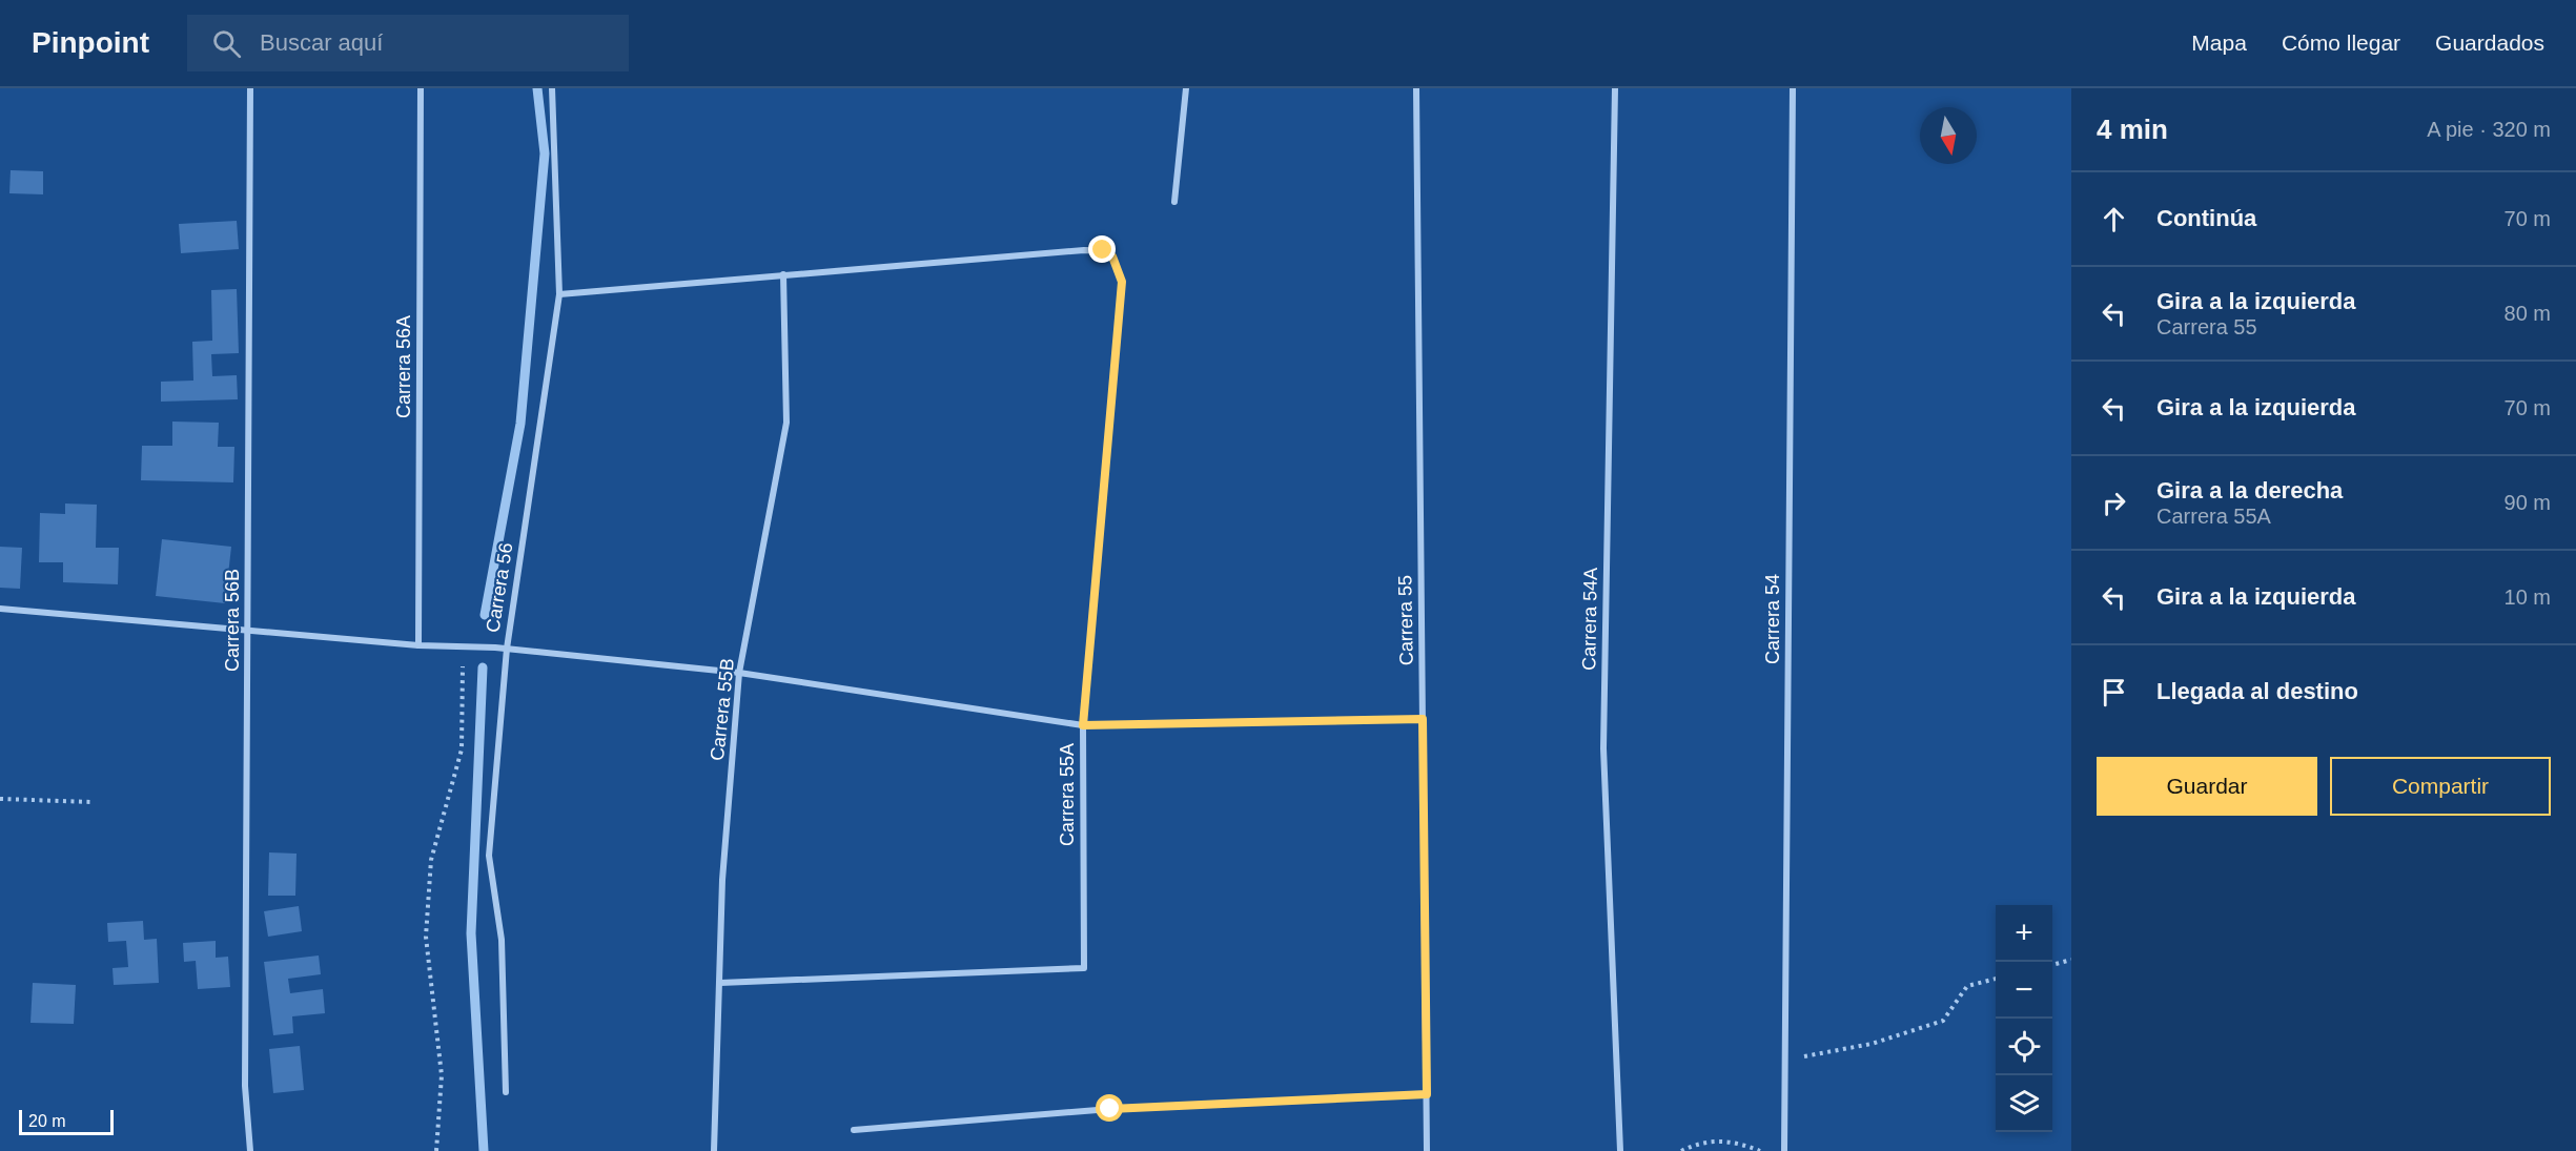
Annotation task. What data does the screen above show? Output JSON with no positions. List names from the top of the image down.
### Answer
{
  "streets": {
    "street": [
      "Carrera 56A",
      "Carrera 56",
      "Carrera 54A",
      "Carrera 54",
      "Carrera 56B",
      "Carrera 55",
      "Carrera 55B",
      "Carrera 55A"
    ]
  },
  "crossings": [
    ["Carrera 55B", "Carrera 55A"]
  ],
  "scale_bar": "20 m",
  "north": "bottom",
  "page": {
    "header": "Pinpoint",
    "search": "Buscar aquí",
    "nav": ["Mapa", "Cómo llegar", "Guardados"],
    "heading": ["4 min", "A pie · 320 m"],
    "list": [
      ["Continúa", "70 m"],
      ["Gira a la izquierda", "Carrera 55", "80 m"],
      ["Gira a la izquierda", "70 m"],
      ["Gira a la derecha", "Carrera 55A", "90 m"],
      ["Gira a la izquierda", "10 m"],
      "Llegada al destino"
    ],
    "buttons": ["Guardar", "Compartir"],
    "map_buttons": ["+", "−"],
    "scale": "20 m"
  }
}
